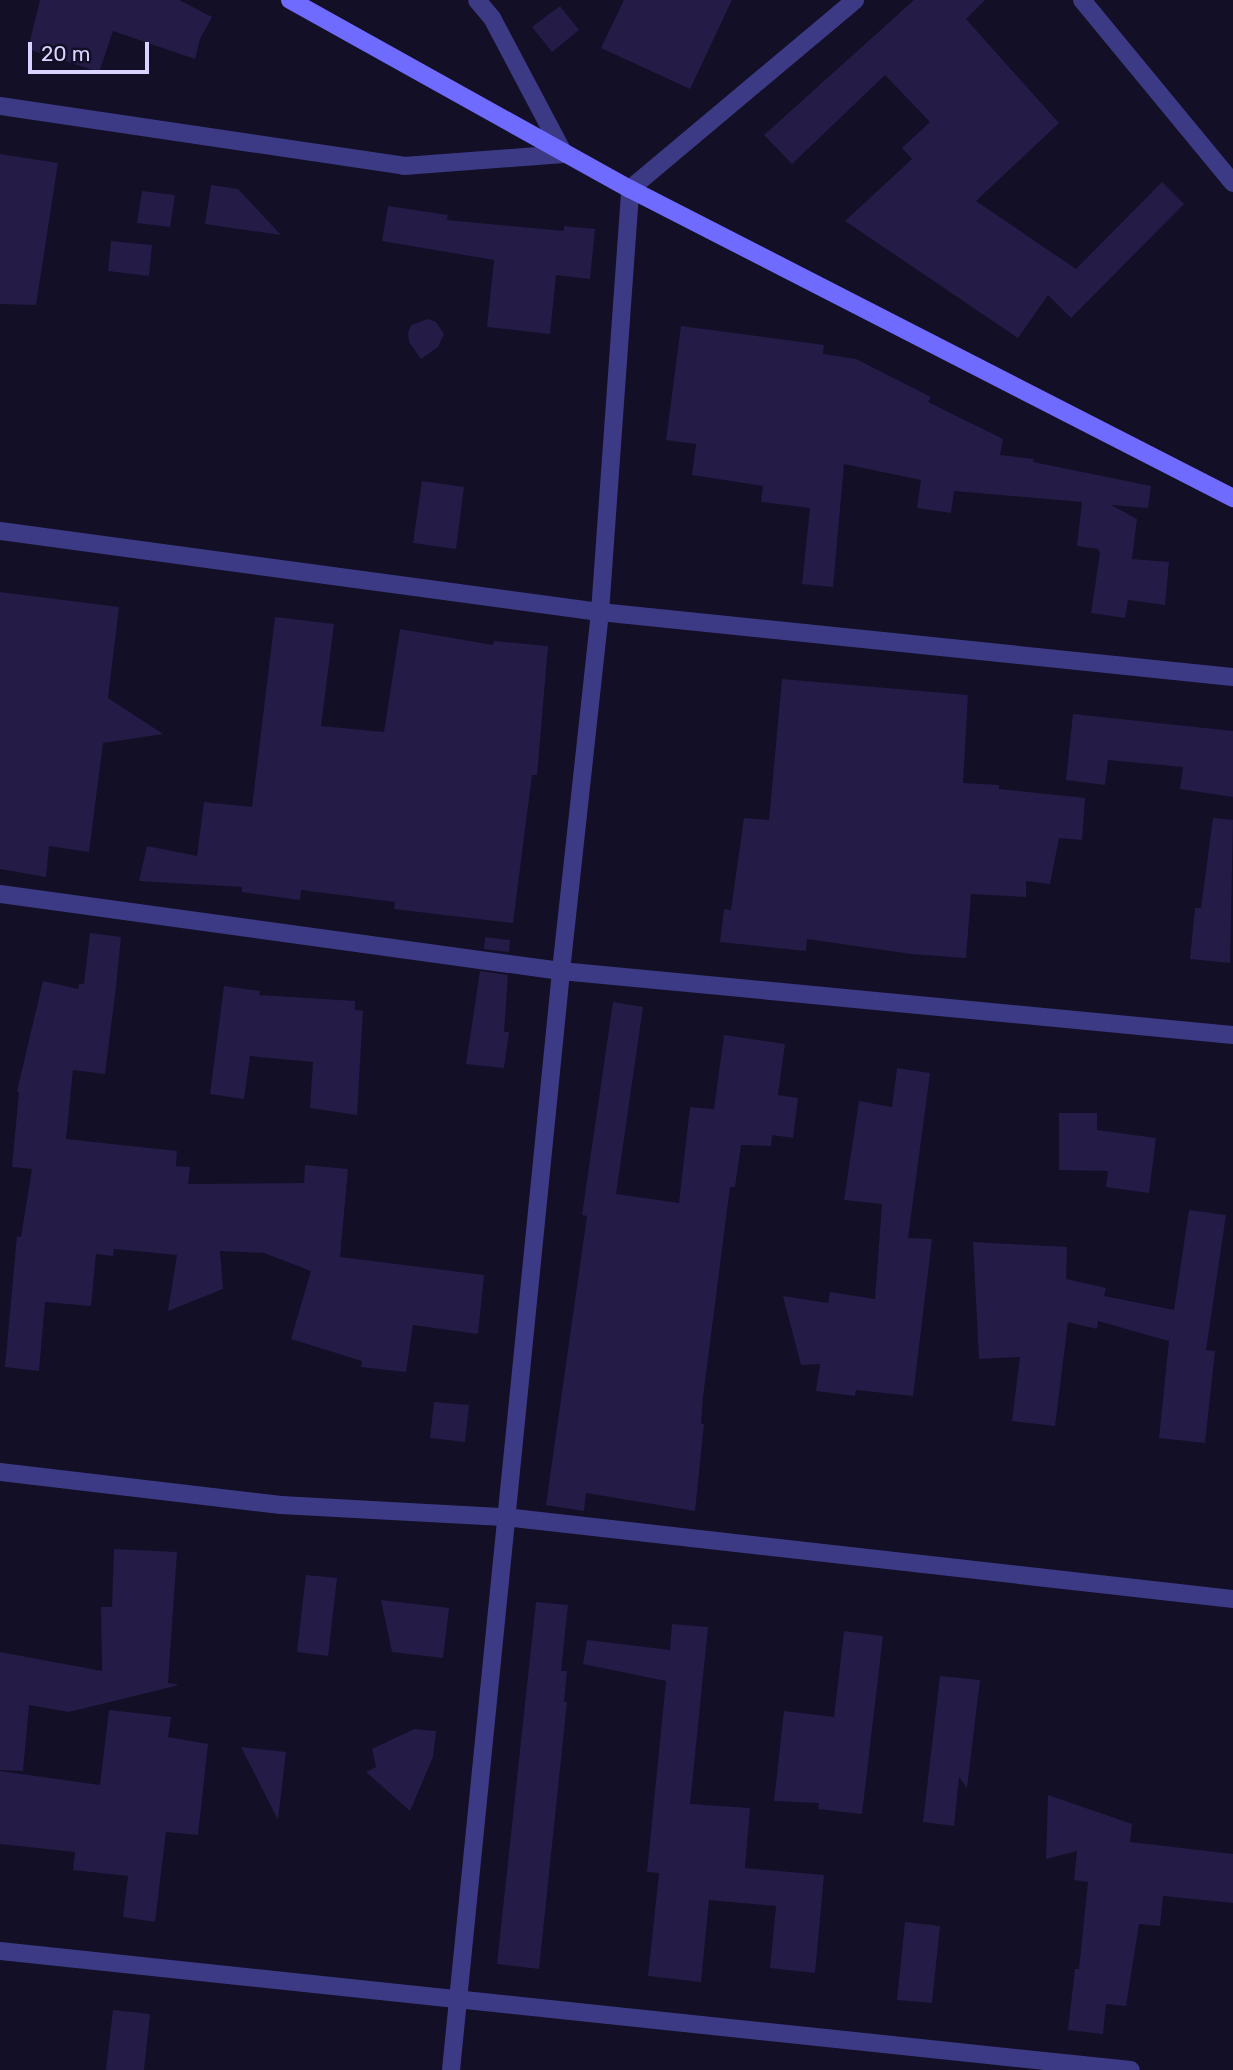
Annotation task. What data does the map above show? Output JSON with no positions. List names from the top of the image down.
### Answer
{
  "scale_bar": "20 m"
}
